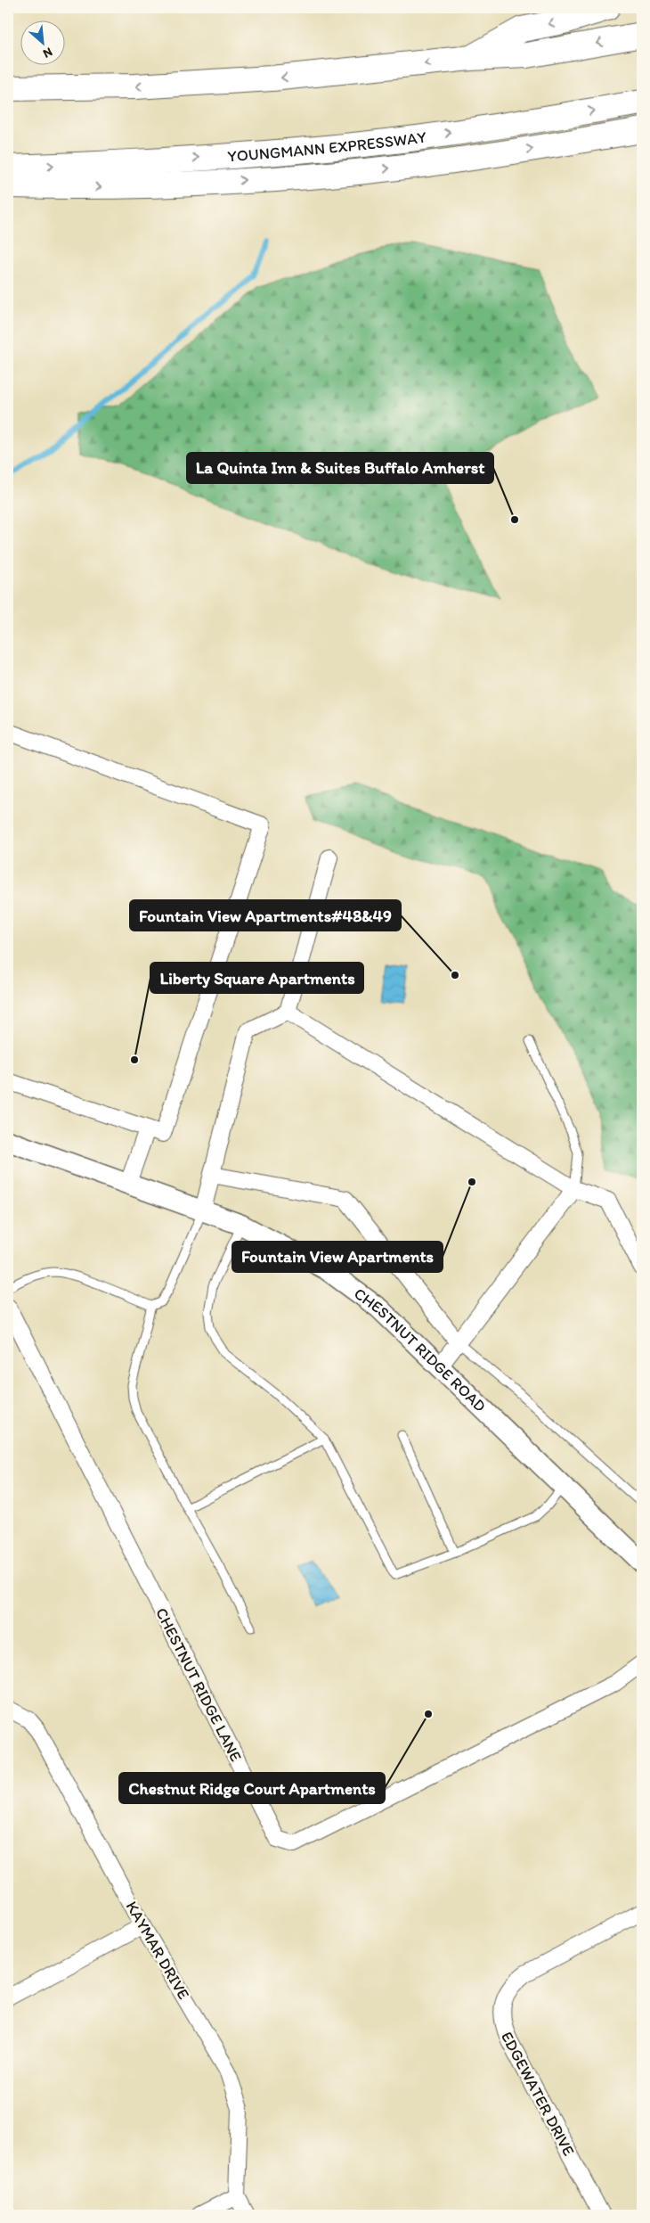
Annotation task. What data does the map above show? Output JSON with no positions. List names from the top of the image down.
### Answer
{
  "streets": {
    "highway": ["YOUNGMANN EXPRESSWAY"],
    "street": [
      "CHESTNUT RIDGE ROAD",
      "CHESTNUT RIDGE LANE",
      "KAYMAR DRIVE",
      "EDGEWATER DRIVE"
    ]
  },
  "places": [
    "La Quinta Inn & Suites Buffalo Amherst",
    "Fountain View Apartments#48&49",
    "Liberty Square Apartments",
    "Fountain View Apartments",
    "Chestnut Ridge Court Apartments"
  ],
  "north": "bottom right"
}
